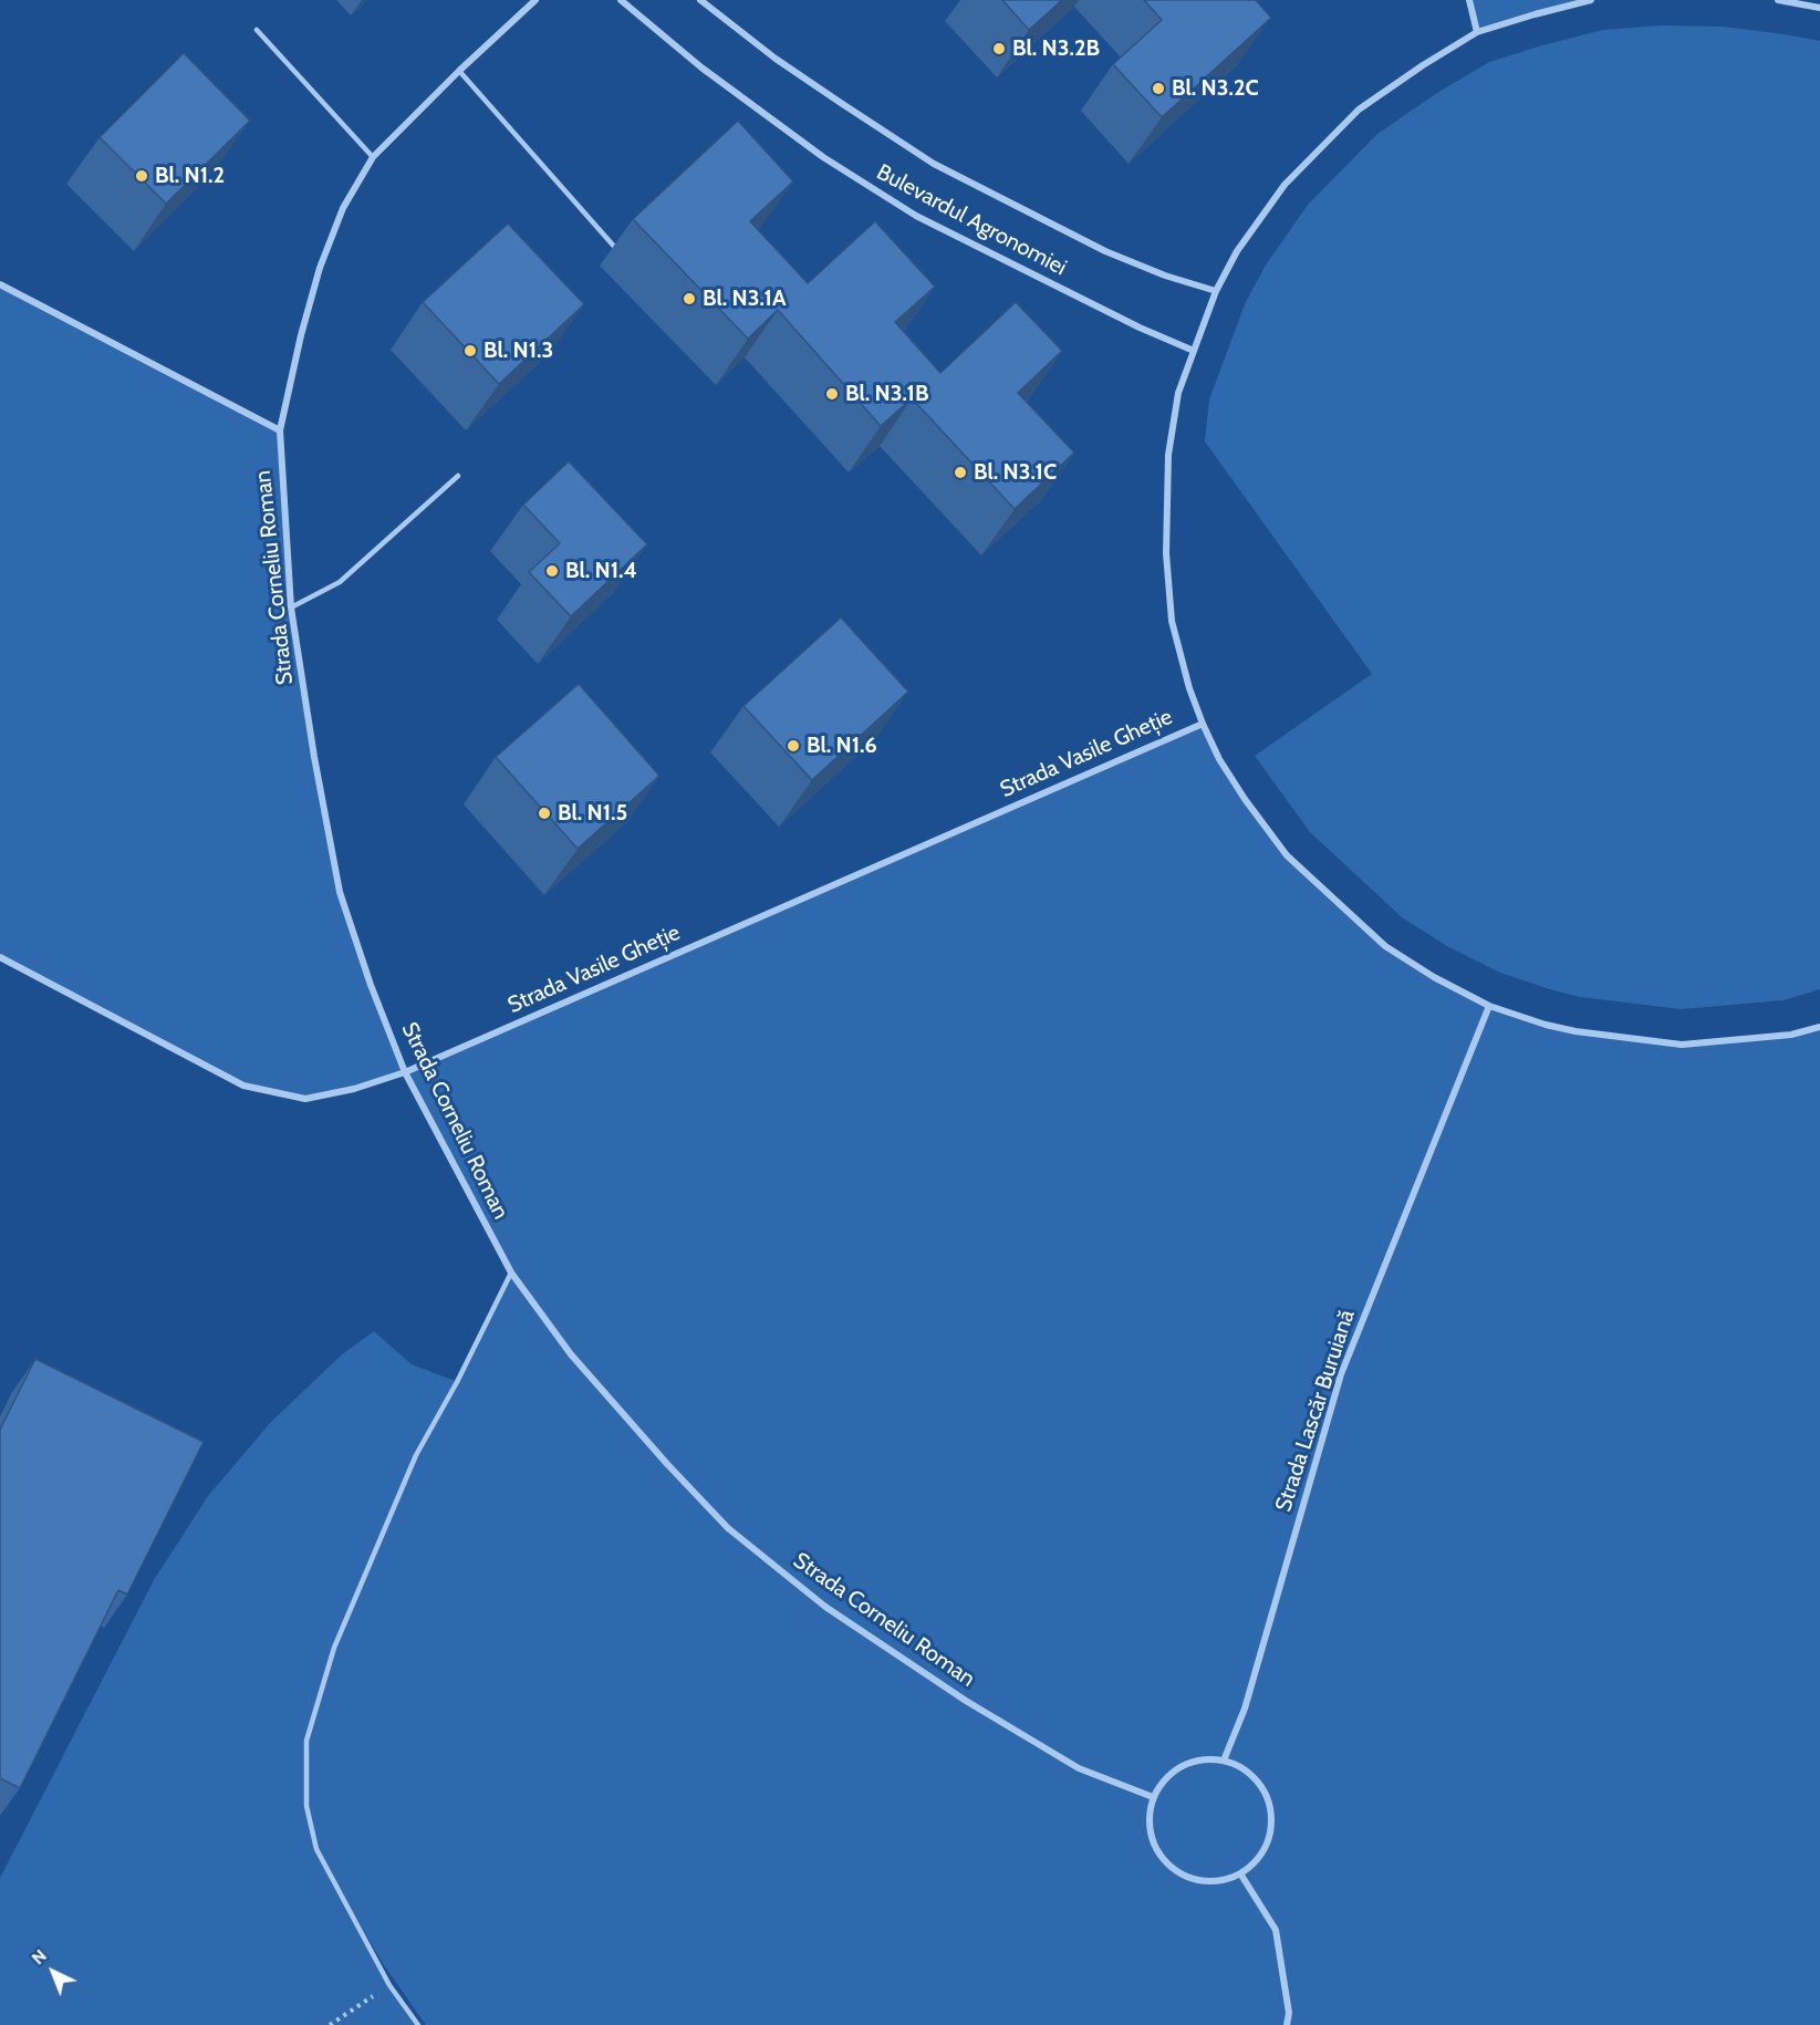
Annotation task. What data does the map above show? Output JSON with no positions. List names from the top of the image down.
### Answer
{
  "streets": {
    "street": [
      "Bulevardul Agronomiei",
      "Strada Corneliu Roman",
      "Strada Vasile Gheție",
      "Strada Lascăr Buruiană"
    ]
  },
  "crossings": [
    ["Strada Corneliu Roman", "Strada Vasile Gheție"],
    ["Strada Corneliu Roman", "Strada Lascăr Buruiană"]
  ],
  "places": [
    "Bl. N3.2B",
    "Bl. N3.2C",
    "Bl. N1.2",
    "Bl. N3.1A",
    "Bl. N1.3",
    "Bl. N3.1B",
    "Bl. N3.1C",
    "Bl. N1.4",
    "Bl. N1.6",
    "Bl. N1.5"
  ],
  "north": "top left"
}
